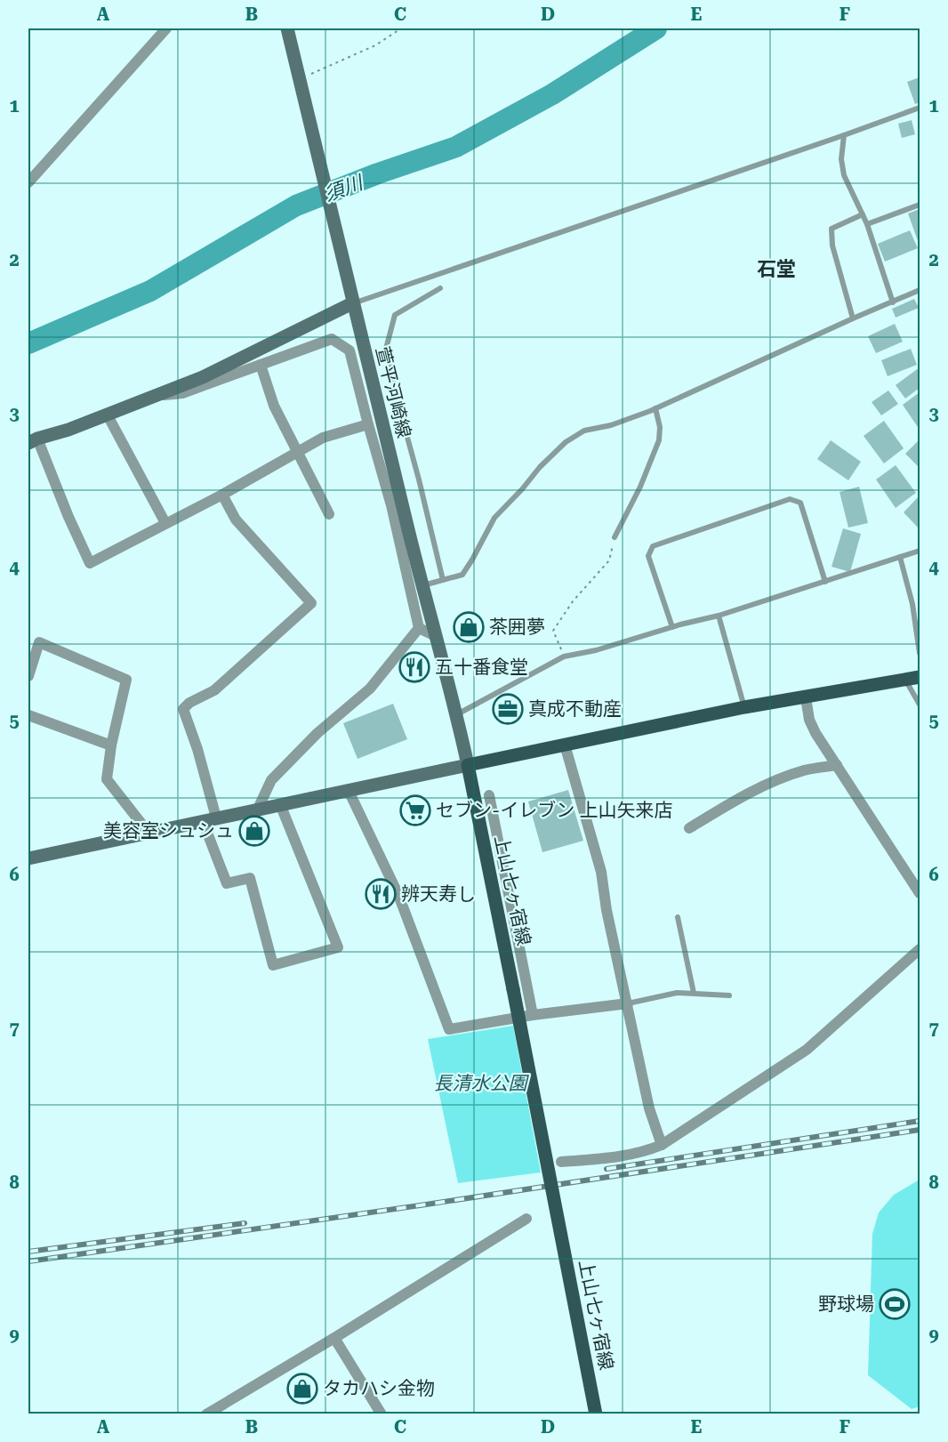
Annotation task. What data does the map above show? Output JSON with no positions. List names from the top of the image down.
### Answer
{
  "streets": {
    "main road": ["上山七ヶ宿線"],
    "street": ["萱平河崎線"]
  },
  "crossings": [
    ["萱平河崎線", "上山七ヶ宿線"]
  ],
  "districts": ["石堂"],
  "water": ["須川"],
  "parks": ["長清水公園"],
  "places": {
    "shop": ["茶囲夢", "美容室シュシュ", "タカハシ金物"],
    "restaurant": ["五十番食堂", "辨天寿し"],
    "office": ["真成不動産"],
    "supermarket": ["セブン-イレブン 上山矢来店"],
    "sports": ["野球場"]
  },
  "grid": {
    "columns": [
      "A",
      "B",
      "C",
      "D",
      "E",
      "F"
    ],
    "rows": [
      "1",
      "2",
      "3",
      "4",
      "5",
      "6",
      "7",
      "8",
      "9"
    ]
  }
}
